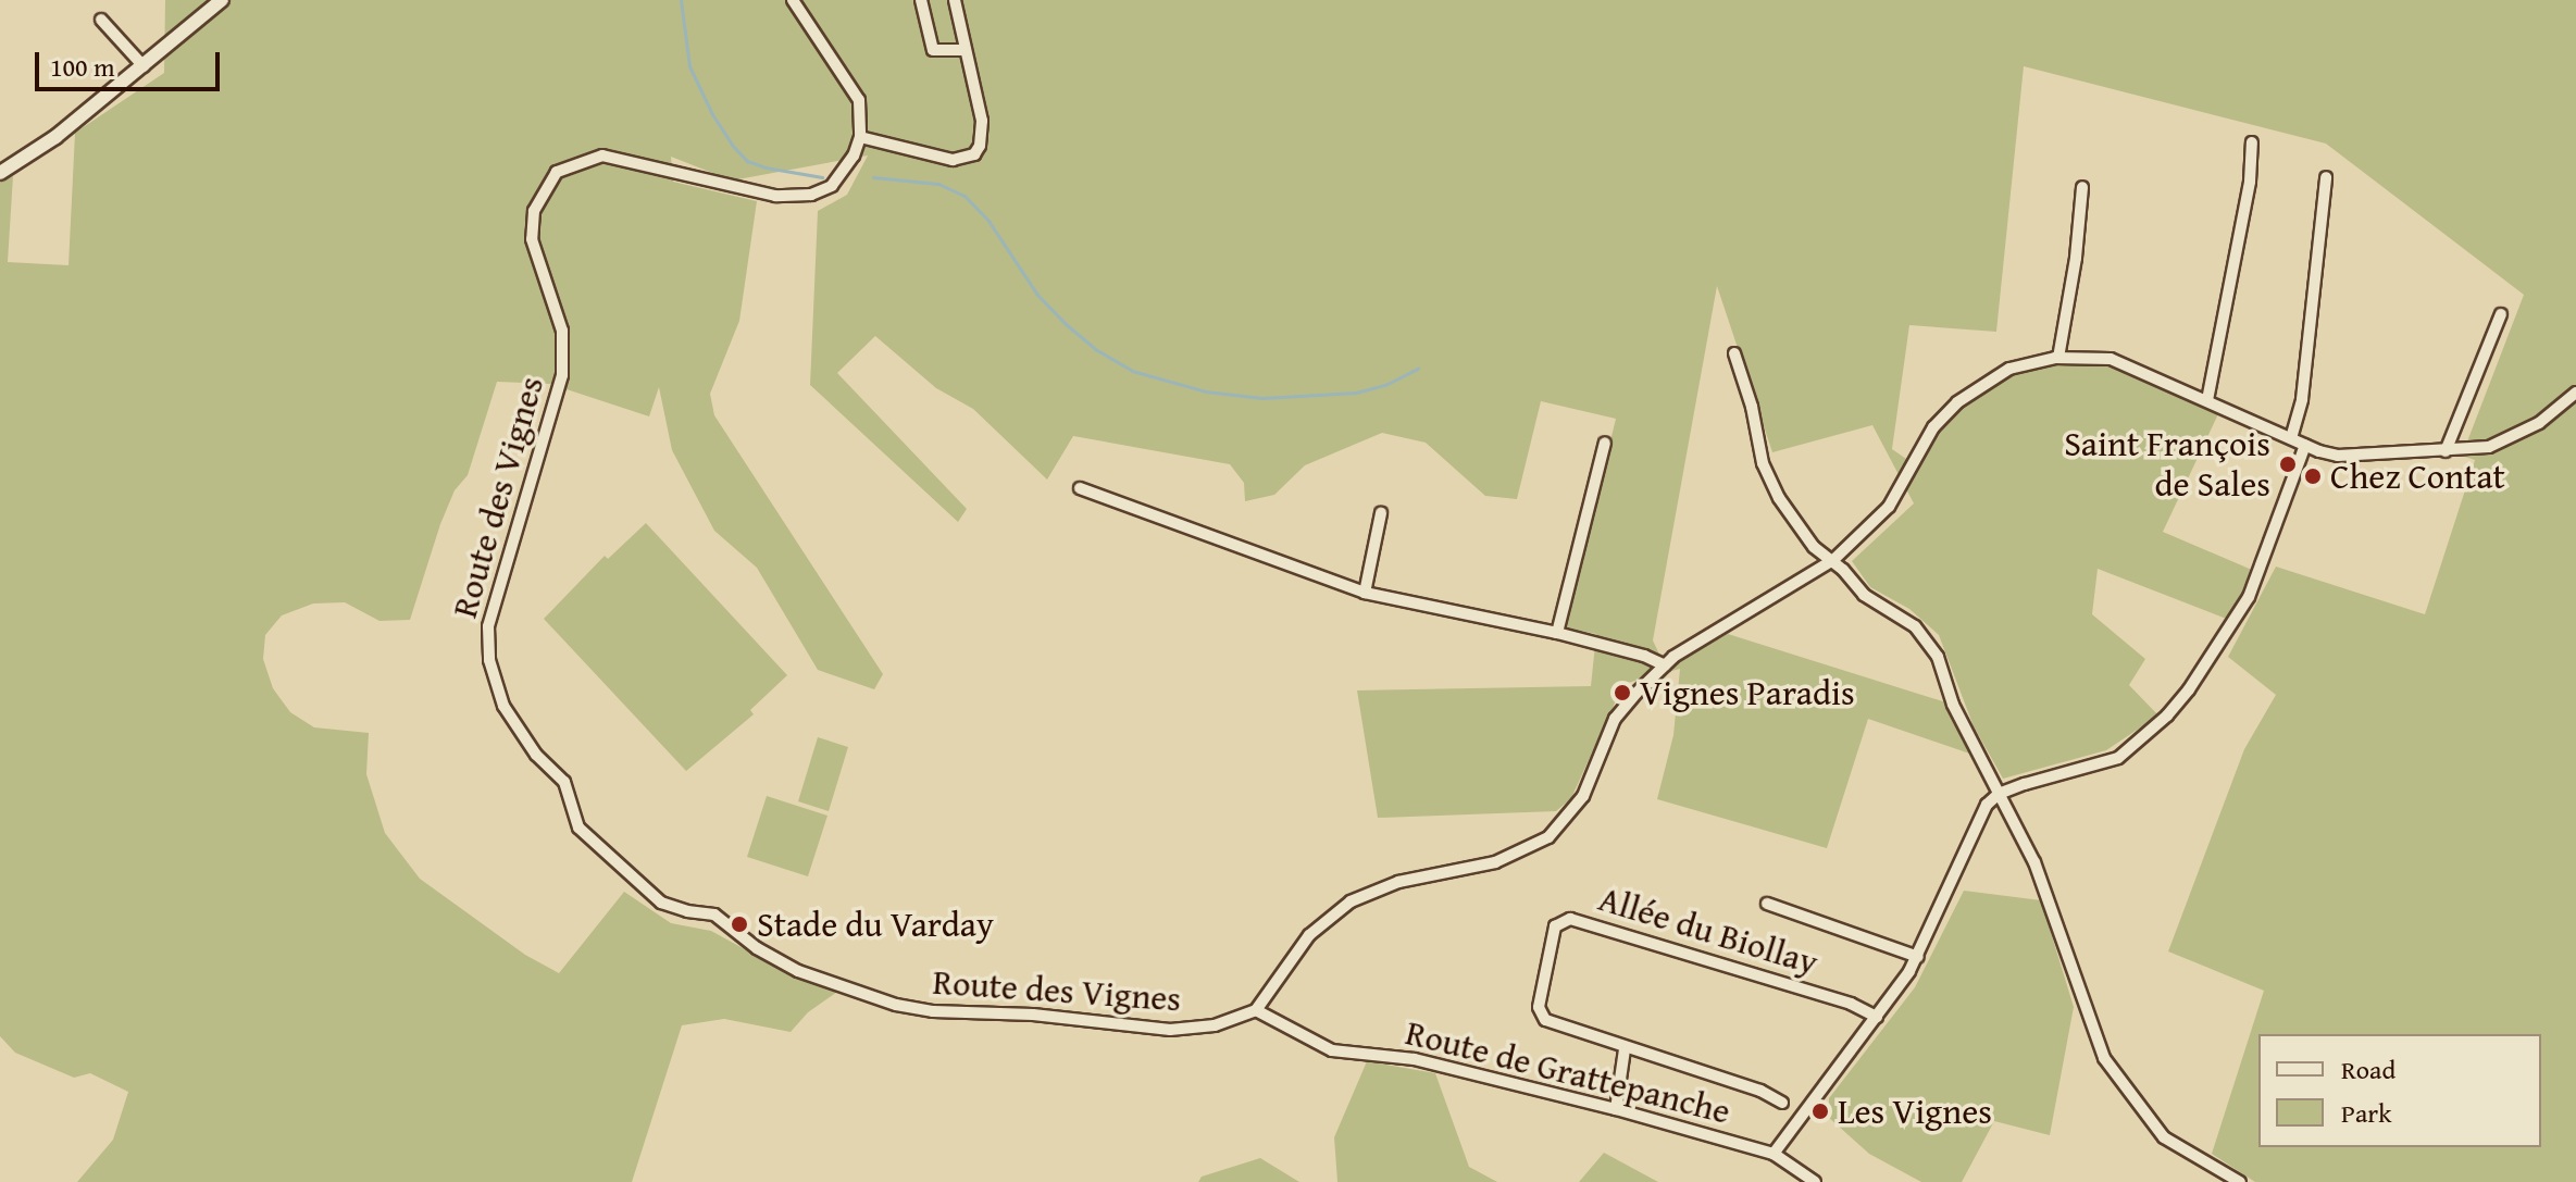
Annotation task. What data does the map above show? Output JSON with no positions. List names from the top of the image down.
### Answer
{
  "streets": {
    "street": ["Route des Vignes", "Allée du Biollay", "Route de Grattepanche"]
  },
  "crossings": [
    ["Route des Vignes", "Route de Grattepanche"]
  ],
  "places": [
    "Saint François de Sales",
    "Chez Contat",
    "Vignes Paradis",
    "Stade du Varday",
    "Les Vignes"
  ],
  "legend": ["Road", "Park"],
  "scale_bar": "100 m"
}
